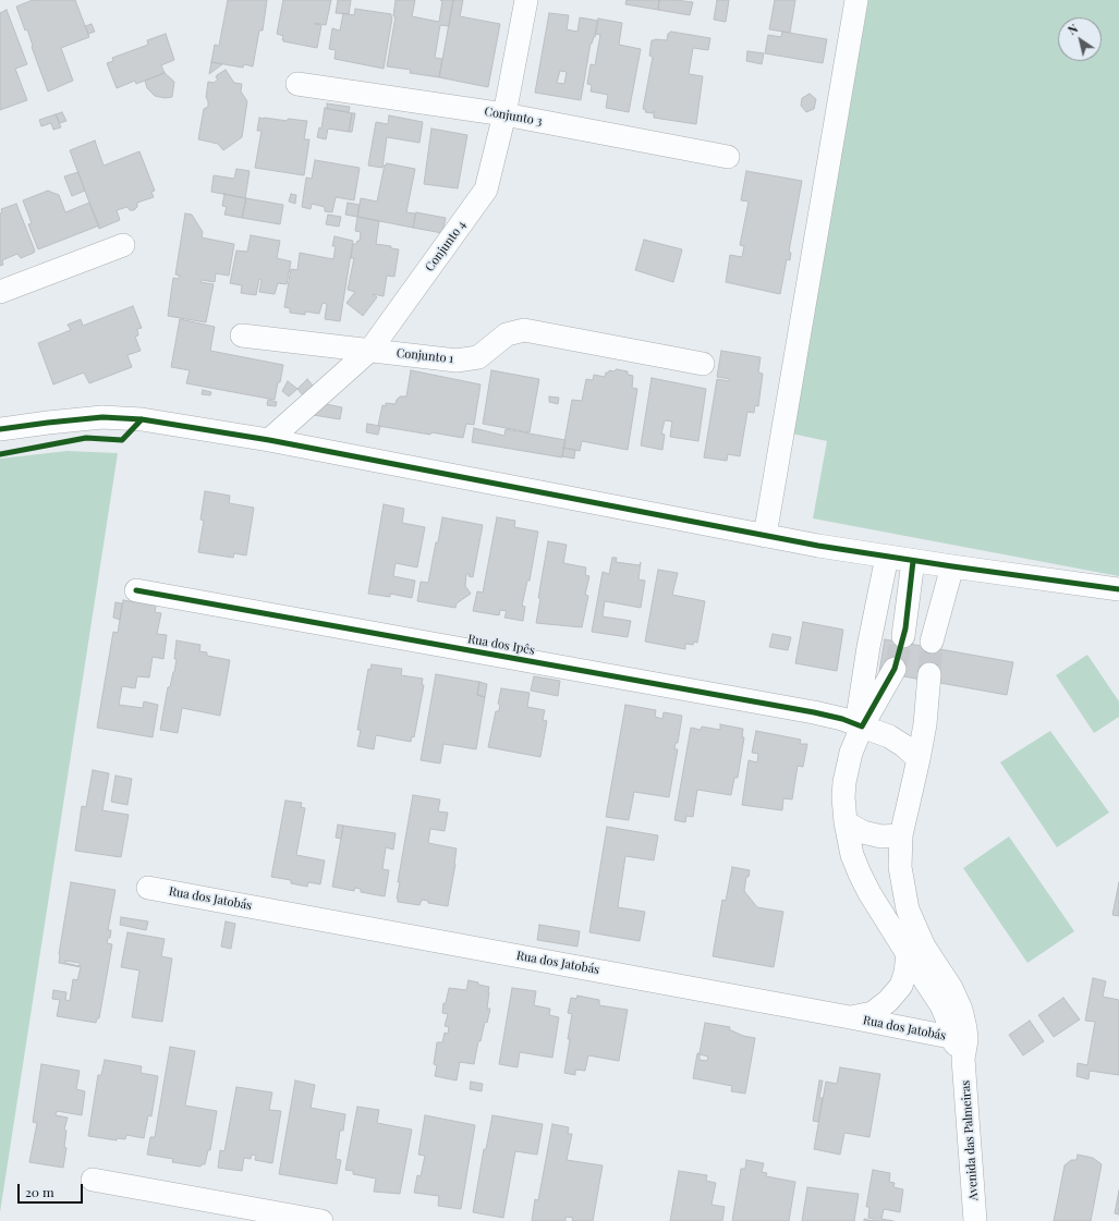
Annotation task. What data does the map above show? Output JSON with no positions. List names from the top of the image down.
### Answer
{
  "streets": {
    "street": [
      "Conjunto 3",
      "Conjunto 4",
      "Conjunto 1",
      "Rua dos Ipês",
      "Rua dos Jatobás",
      "Avenida das Palmeiras"
    ]
  },
  "crossings": [
    ["Conjunto 3", "Conjunto 4"],
    ["Conjunto 4", "Conjunto 1"],
    ["Rua dos Ipês", "Avenida das Palmeiras"],
    ["Rua dos Jatobás", "Avenida das Palmeiras"]
  ],
  "scale_bar": "20 m",
  "north": "top left"
}
